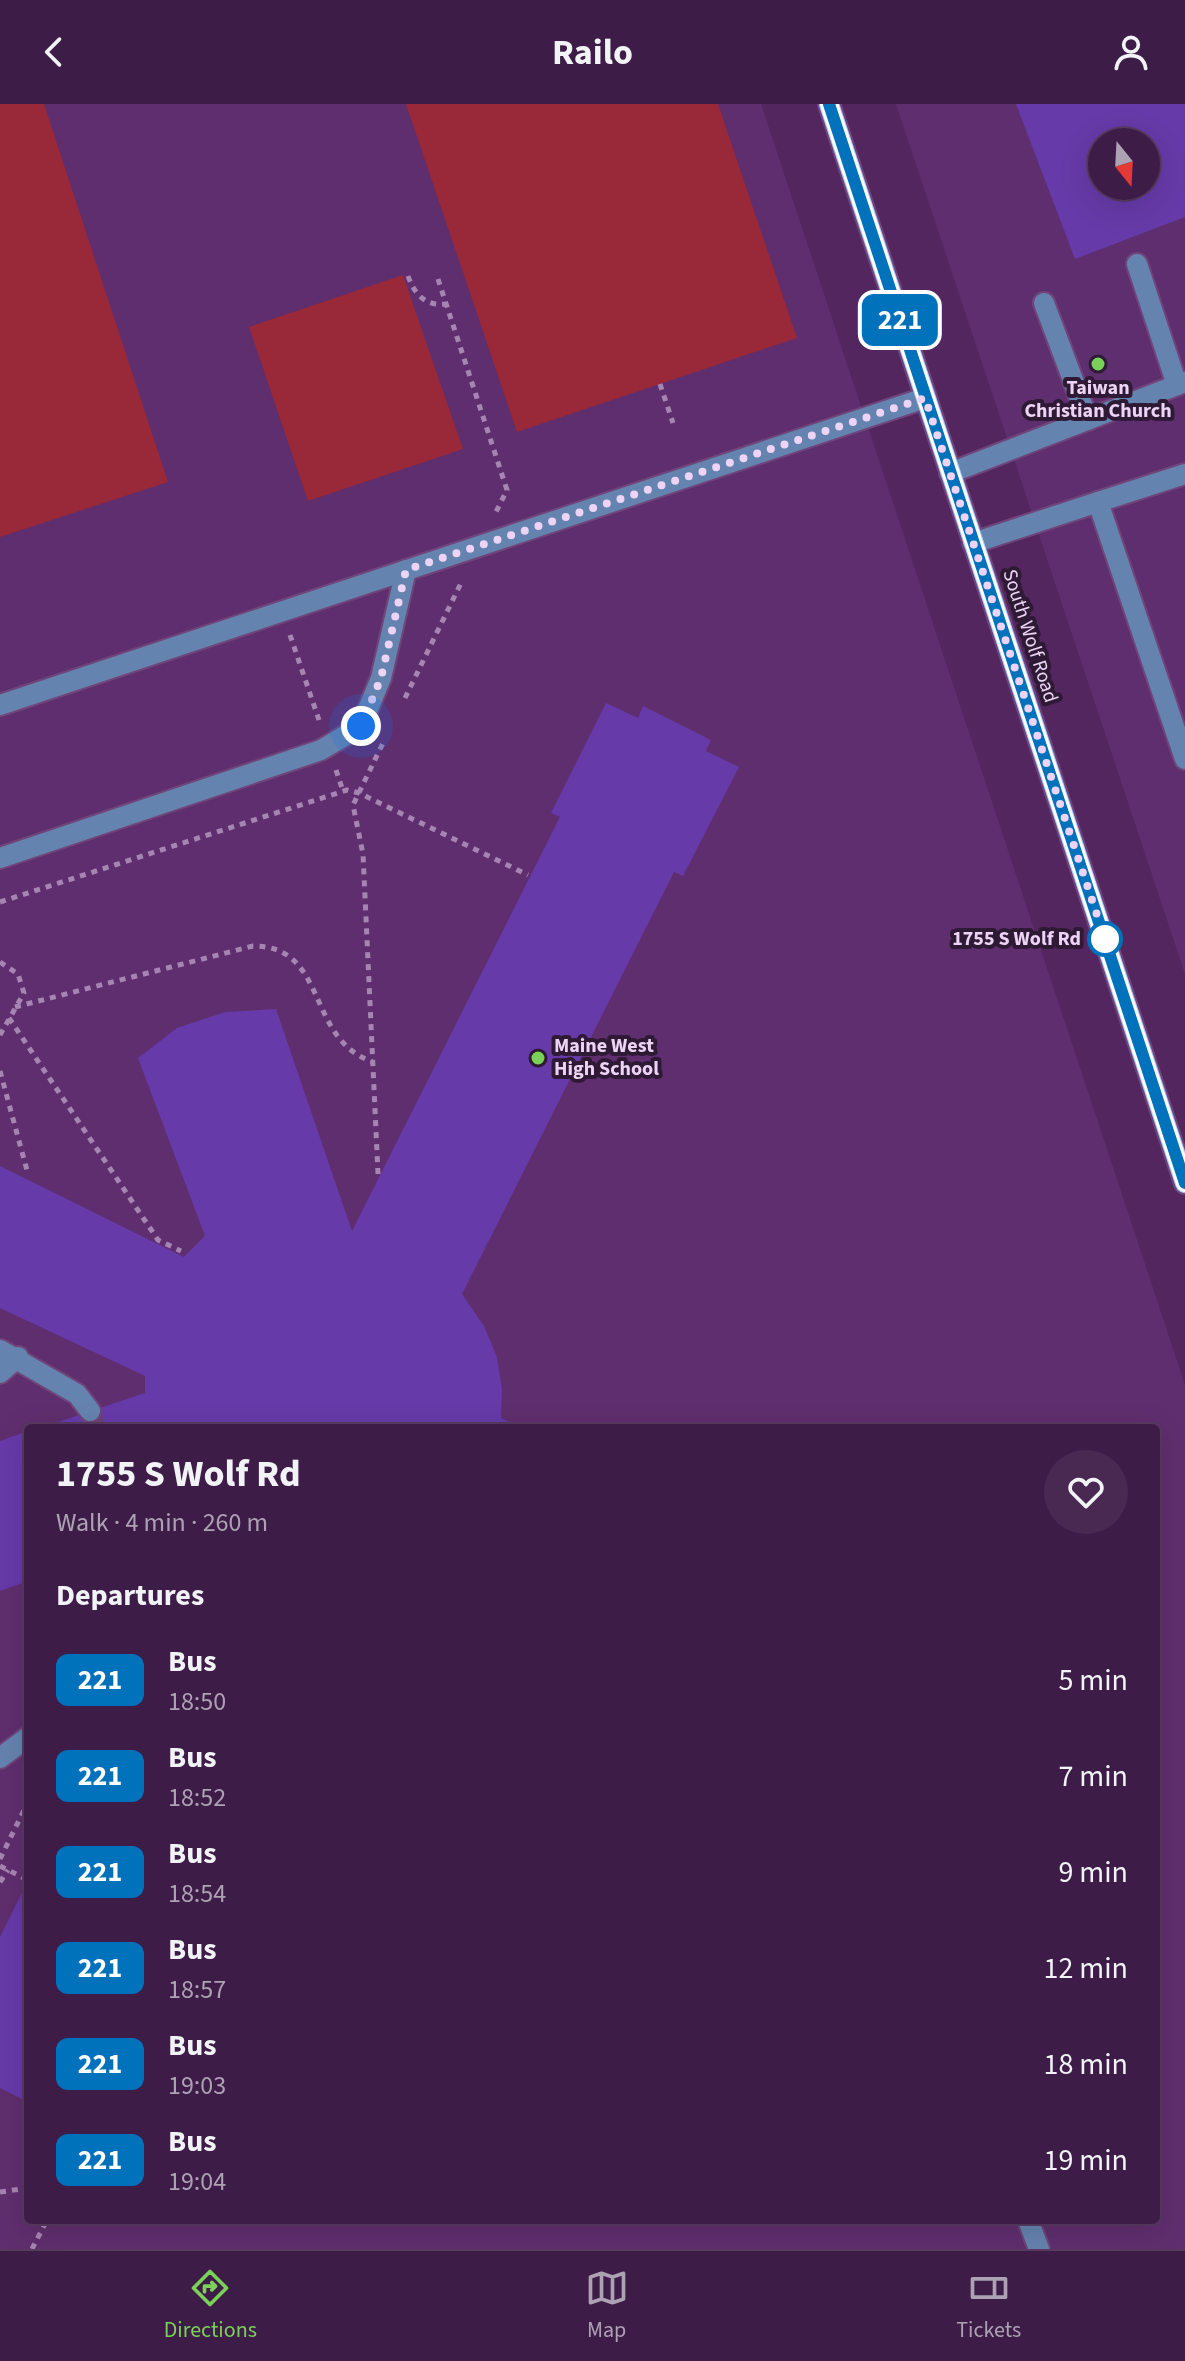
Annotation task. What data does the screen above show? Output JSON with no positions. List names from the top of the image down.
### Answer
{
  "streets": {
    "main road": ["South Wolf Road"]
  },
  "places": ["Taiwan Christian Church", "1755 S Wolf Rd", "Maine West High School"],
  "lines": ["bus line 221"],
  "north": "bottom",
  "page": {
    "header": "Railo",
    "on_map": "221",
    "heading": [
      ["1755 S Wolf Rd", "Walk · 4 min · 260 m"],
      "Departures"
    ],
    "list": [
      {
        "mark": "221",
        "name": "Bus",
        "note": "18:50",
        "value": "5 min"
      },
      {
        "mark": "221",
        "name": "Bus",
        "note": "18:52",
        "value": "7 min"
      },
      {
        "mark": "221",
        "name": "Bus",
        "note": "18:54",
        "value": "9 min"
      },
      {
        "mark": "221",
        "name": "Bus",
        "note": "18:57",
        "value": "12 min"
      },
      {
        "mark": "221",
        "name": "Bus",
        "note": "19:03",
        "value": "18 min"
      },
      {
        "mark": "221",
        "name": "Bus",
        "note": "19:04",
        "value": "19 min"
      }
    ],
    "tabs": ["Directions", "Map", "Tickets"]
  }
}
